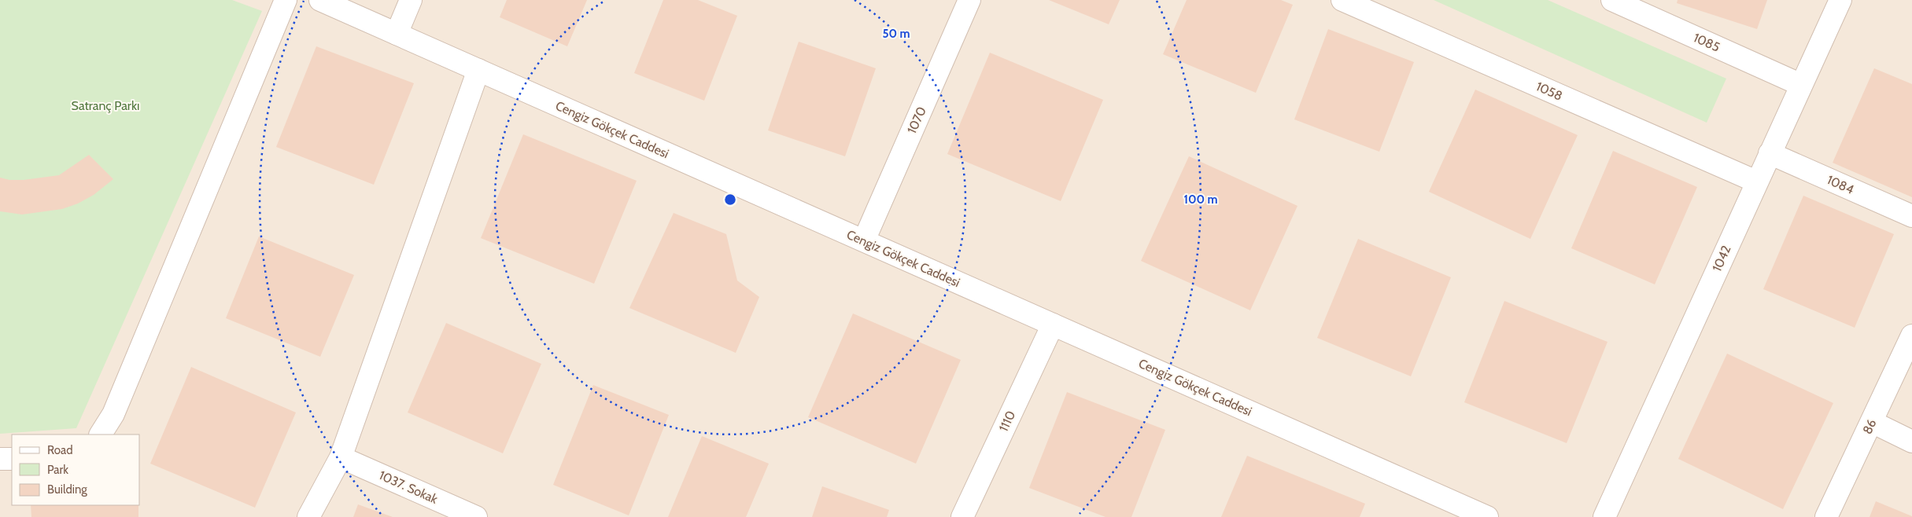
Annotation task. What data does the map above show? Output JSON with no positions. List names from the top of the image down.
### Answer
{
  "streets": {
    "street": [
      "1085",
      "1058",
      "1070",
      "Cengiz Gökçek Caddesi",
      "1084",
      "1042",
      "1110",
      "86",
      "1037. Sokak"
    ]
  },
  "crossings": [
    ["1085", "1042"],
    ["1058", "1042"],
    ["1070", "Cengiz Gökçek Caddesi"],
    ["Cengiz Gökçek Caddesi", "1110"],
    ["1084", "1042"]
  ],
  "parks": ["Satranç Parkı"],
  "legend": ["Road", "Park", "Building"],
  "rings": ["50 m", "100 m"]
}
